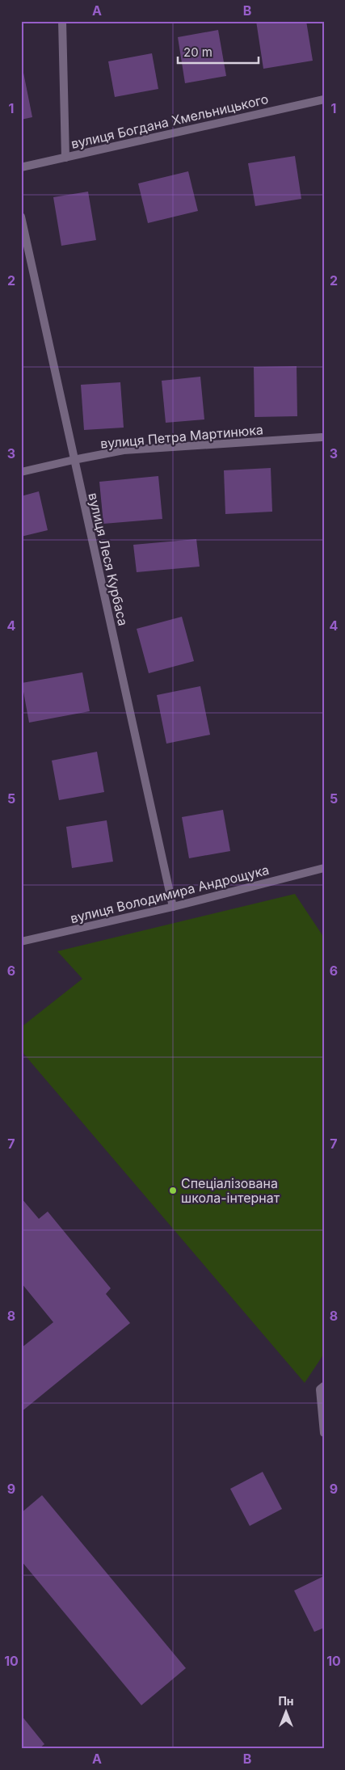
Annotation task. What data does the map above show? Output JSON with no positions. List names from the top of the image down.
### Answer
{
  "streets": {
    "street": [
      "вулиця Богдана Хмельницького",
      "вулиця Петра Мартинюка",
      "вулиця Леся Курбаса",
      "вулиця Володимира Андрощука"
    ]
  },
  "crossings": [
    ["вулиця Петра Мартинюка", "вулиця Леся Курбаса"],
    ["вулиця Леся Курбаса", "вулиця Володимира Андрощука"]
  ],
  "places": ["Спеціалізована школа-інтернат"],
  "scale_bar": "20 m",
  "north": "top",
  "grid": {
    "columns": ["A", "B"],
    "rows": [
      "1",
      "2",
      "3",
      "4",
      "5",
      "6",
      "7",
      "8",
      "9",
      "10"
    ]
  }
}
